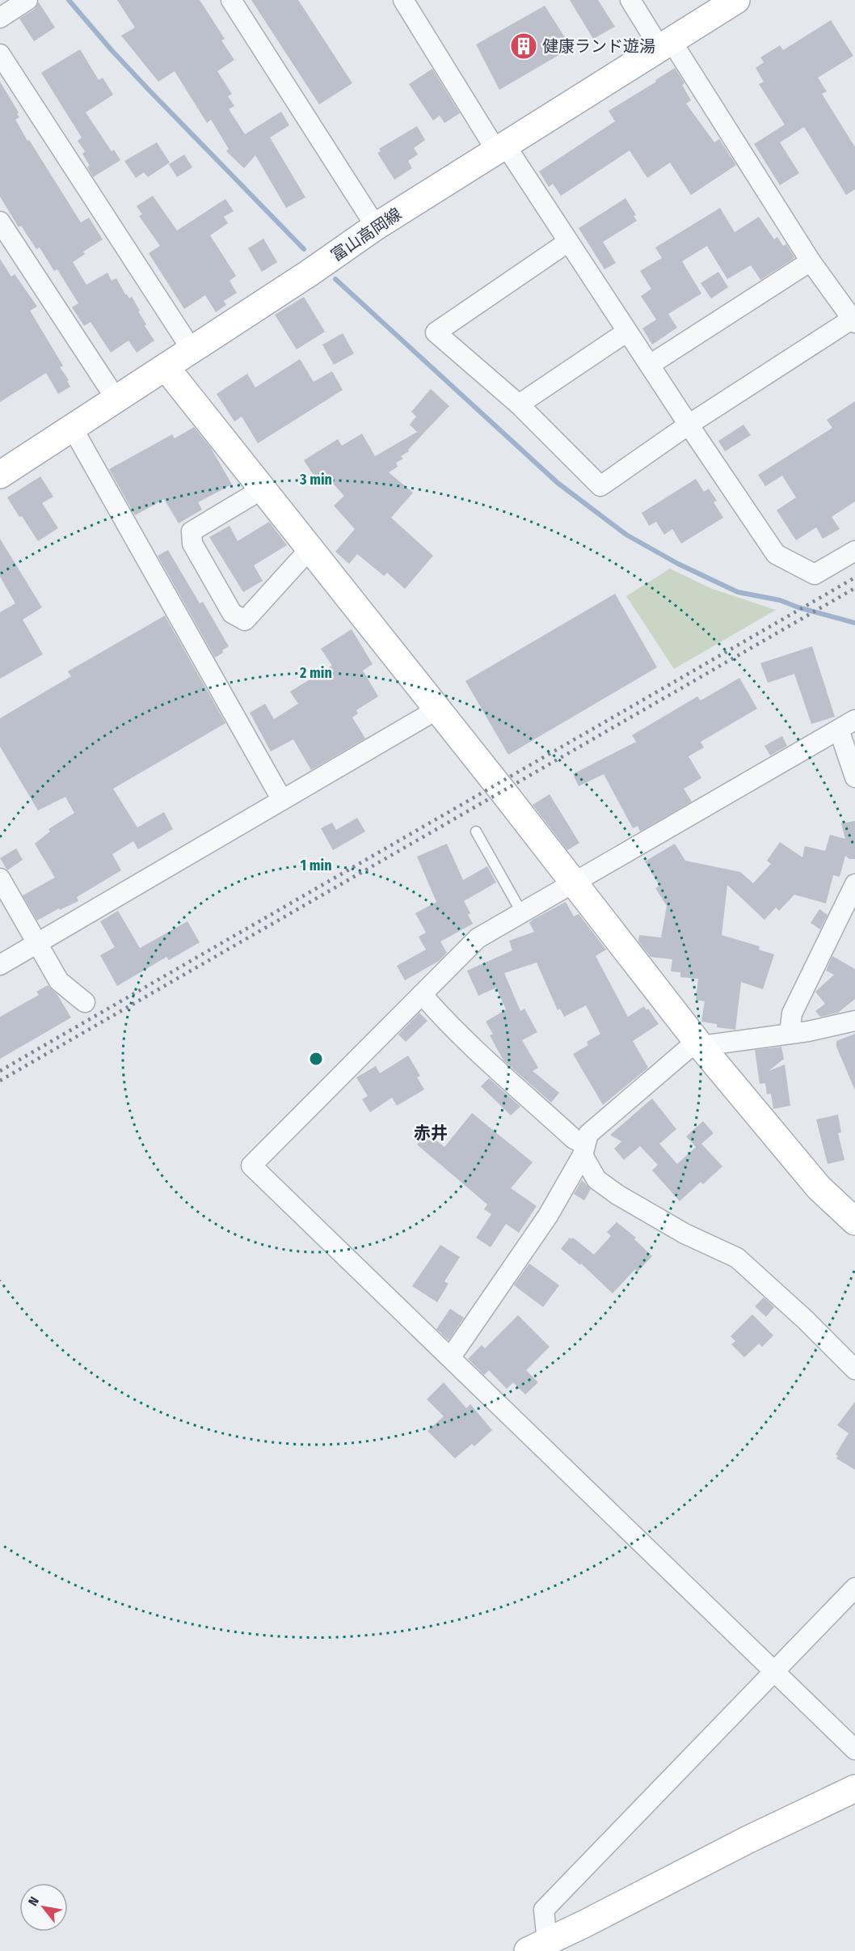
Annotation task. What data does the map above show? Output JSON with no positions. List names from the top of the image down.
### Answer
{
  "streets": {
    "street": ["富山高岡線"]
  },
  "districts": ["赤井"],
  "places": {
    "building": ["健康ランド遊湯"]
  },
  "north": "top left",
  "rings": ["3 min", "2 min", "1 min"]
}
